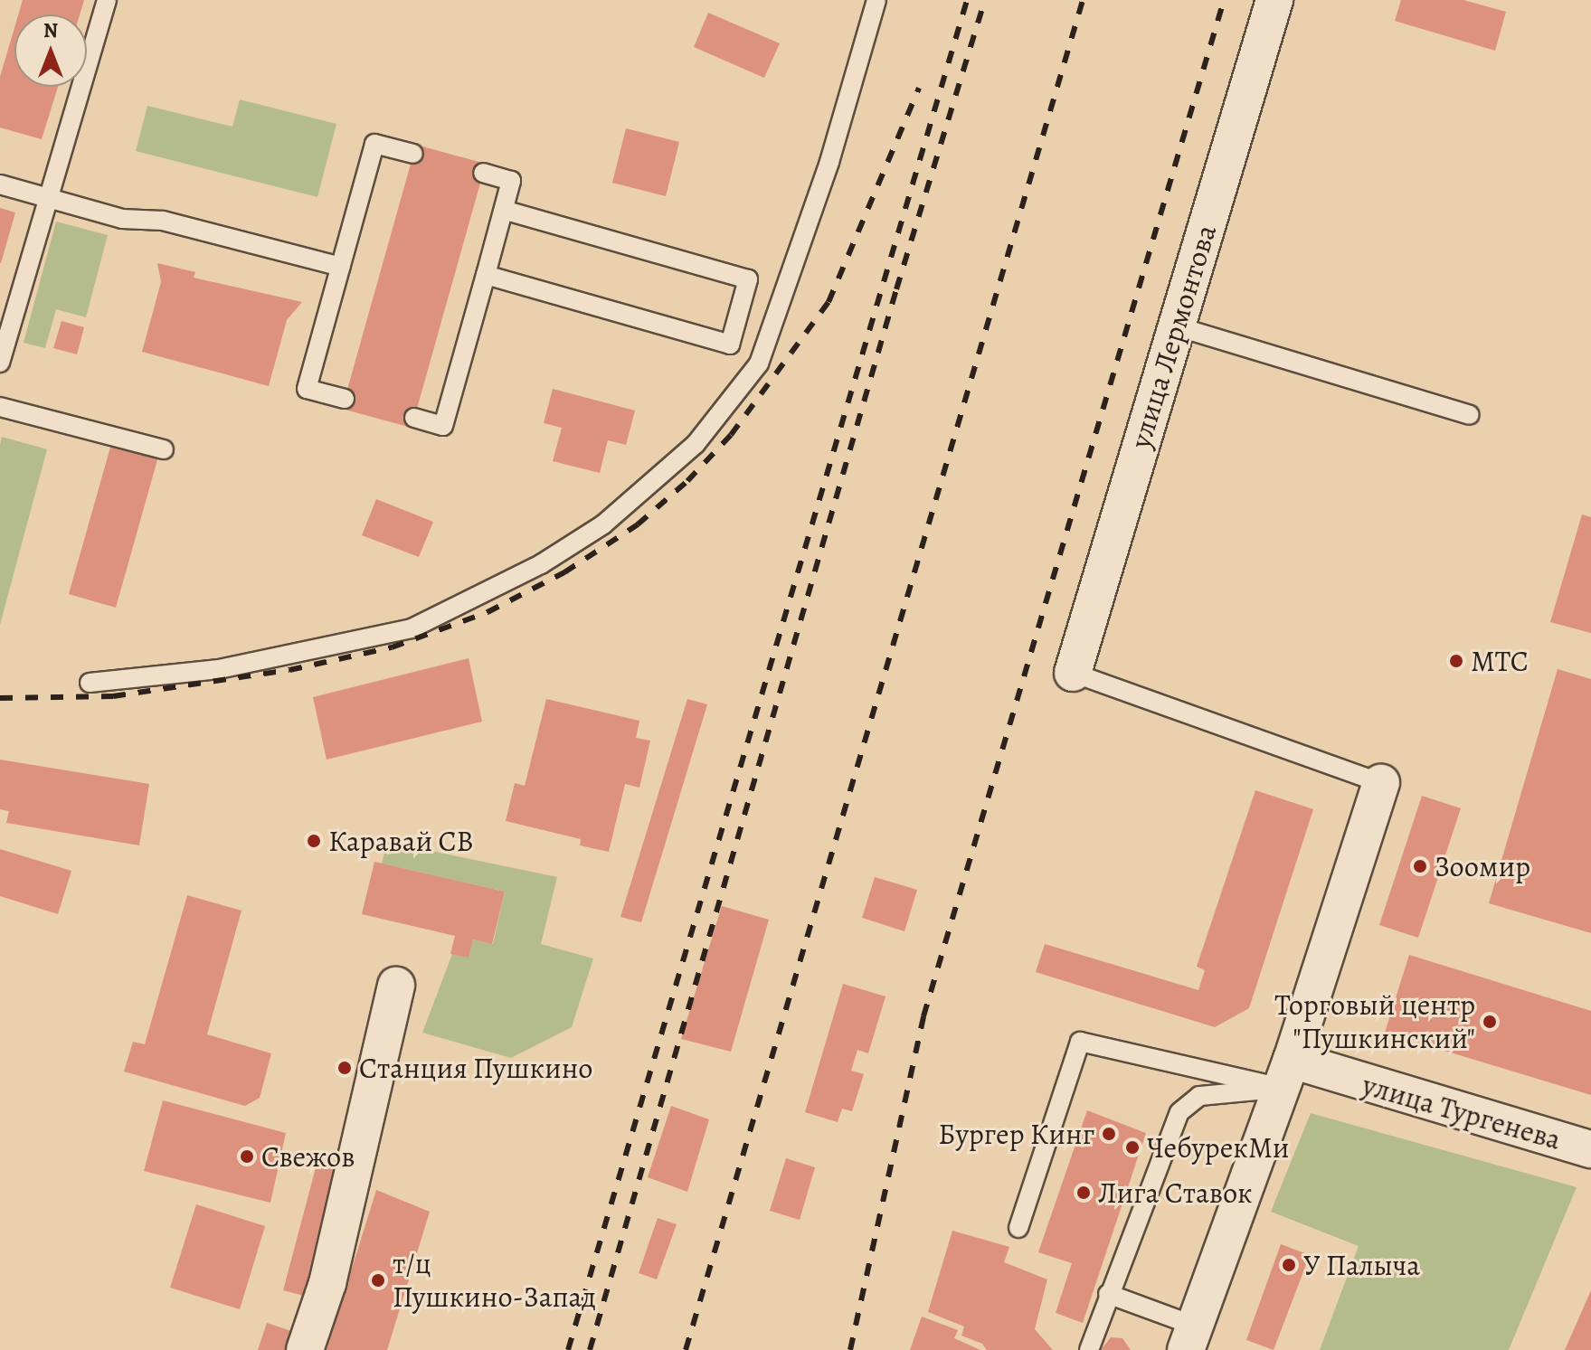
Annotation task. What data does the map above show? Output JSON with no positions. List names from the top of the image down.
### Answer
{
  "streets": {
    "street": ["улица Лермонтова", "улица Тургенева"]
  },
  "places": [
    "МТС",
    "Каравай СВ",
    "Зоомир",
    "Торговый центр \"Пушкинский\"",
    "Станция Пушкино",
    "Бургер Кинг",
    "ЧебурекМи",
    "Свежов",
    "Лига Ставок",
    "У Палыча",
    "т/ц Пушкино-Запад"
  ],
  "north": "top"
}
